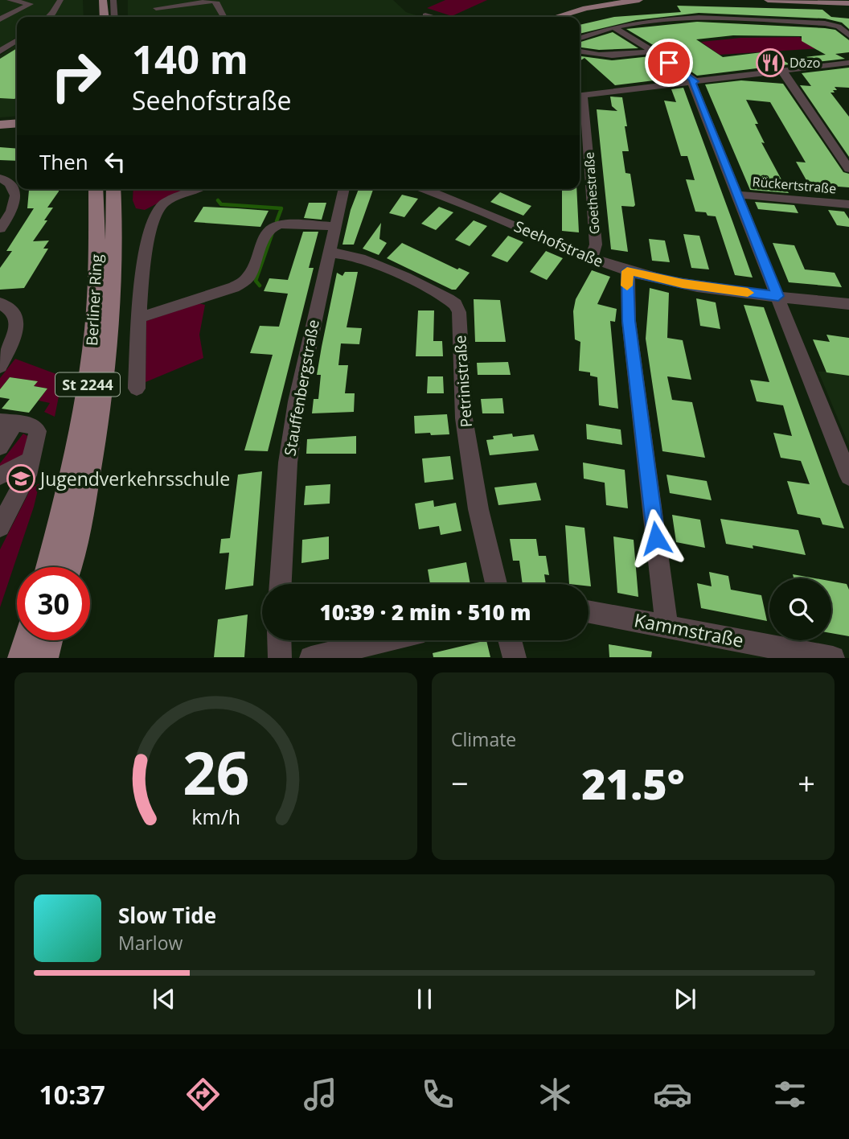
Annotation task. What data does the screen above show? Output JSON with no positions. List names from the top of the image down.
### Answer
{
  "streets": {
    "main road": ["Berliner Ring", "St 2244"],
    "street": [
      "Rückertstraße",
      "Goethestraße",
      "Seehofstraße",
      "Petrinistraße",
      "Stauffenbergstraße",
      "Kammstraße"
    ]
  },
  "crossings": [
    ["Goethestraße", "Seehofstraße"],
    ["Petrinistraße", "Stauffenbergstraße"]
  ],
  "places": {
    "restaurant": ["Dōzo"],
    "school or university": ["Jugendverkehrsschule"]
  },
  "page": {
    "turn": ["140 m", "Seehofstraße"],
    "then": "Then",
    "limit": "30",
    "trip": "10:39 · 2 min · 510 m",
    "tile": "Climate",
    "heat": ["−", "21.5°", "+"],
    "song": ["Slow Tide", "Marlow"],
    "tabs": "10:37",
    "gauge": ["26", "km/h"]
  }
}
